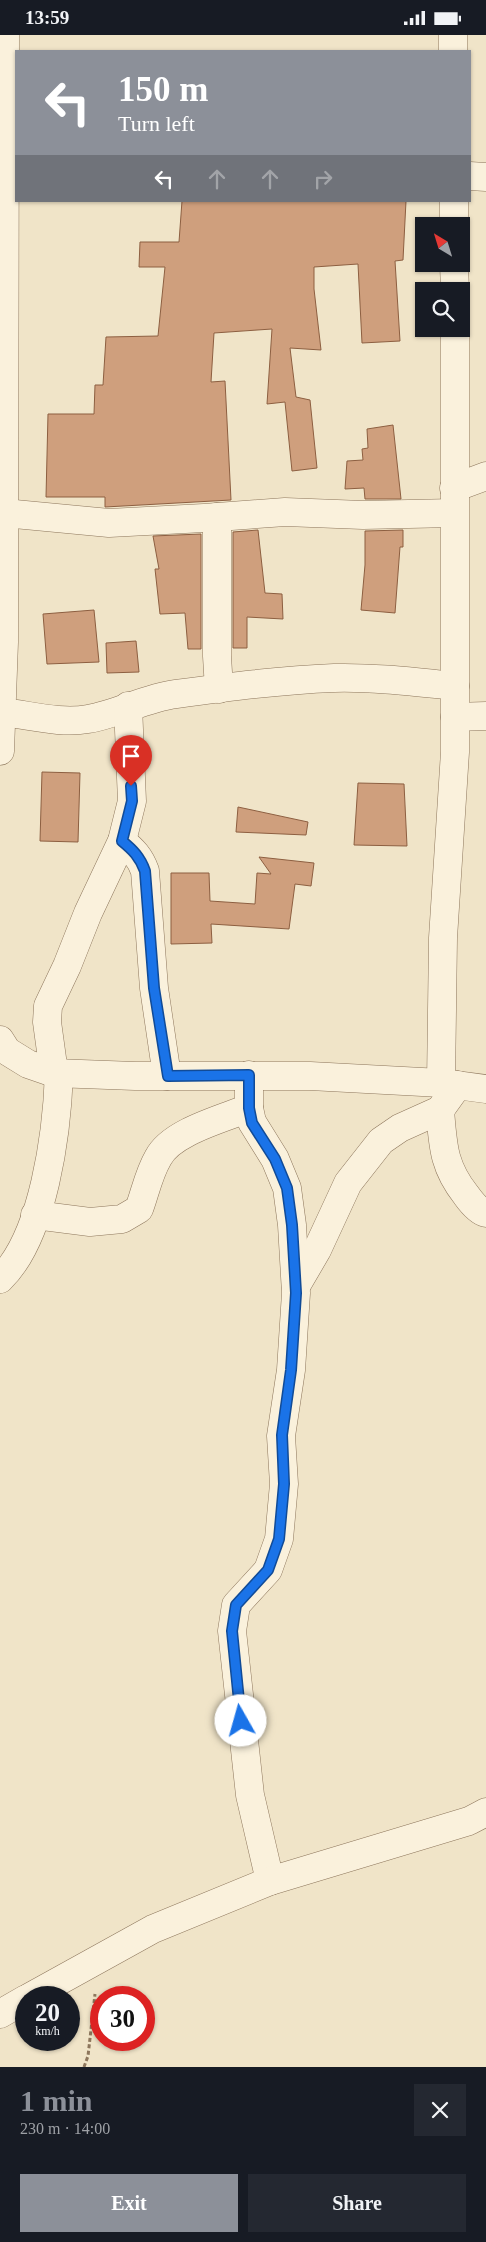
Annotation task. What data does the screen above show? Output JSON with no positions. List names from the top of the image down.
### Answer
{
  "north": "top left",
  "page": {
    "status": "13:59",
    "turn": ["150 m", "Turn left"],
    "speed": "20 km/h",
    "limit": "30",
    "heading": ["1 min", "230 m · 14:00"],
    "buttons": ["Exit", "Share"]
  }
}
